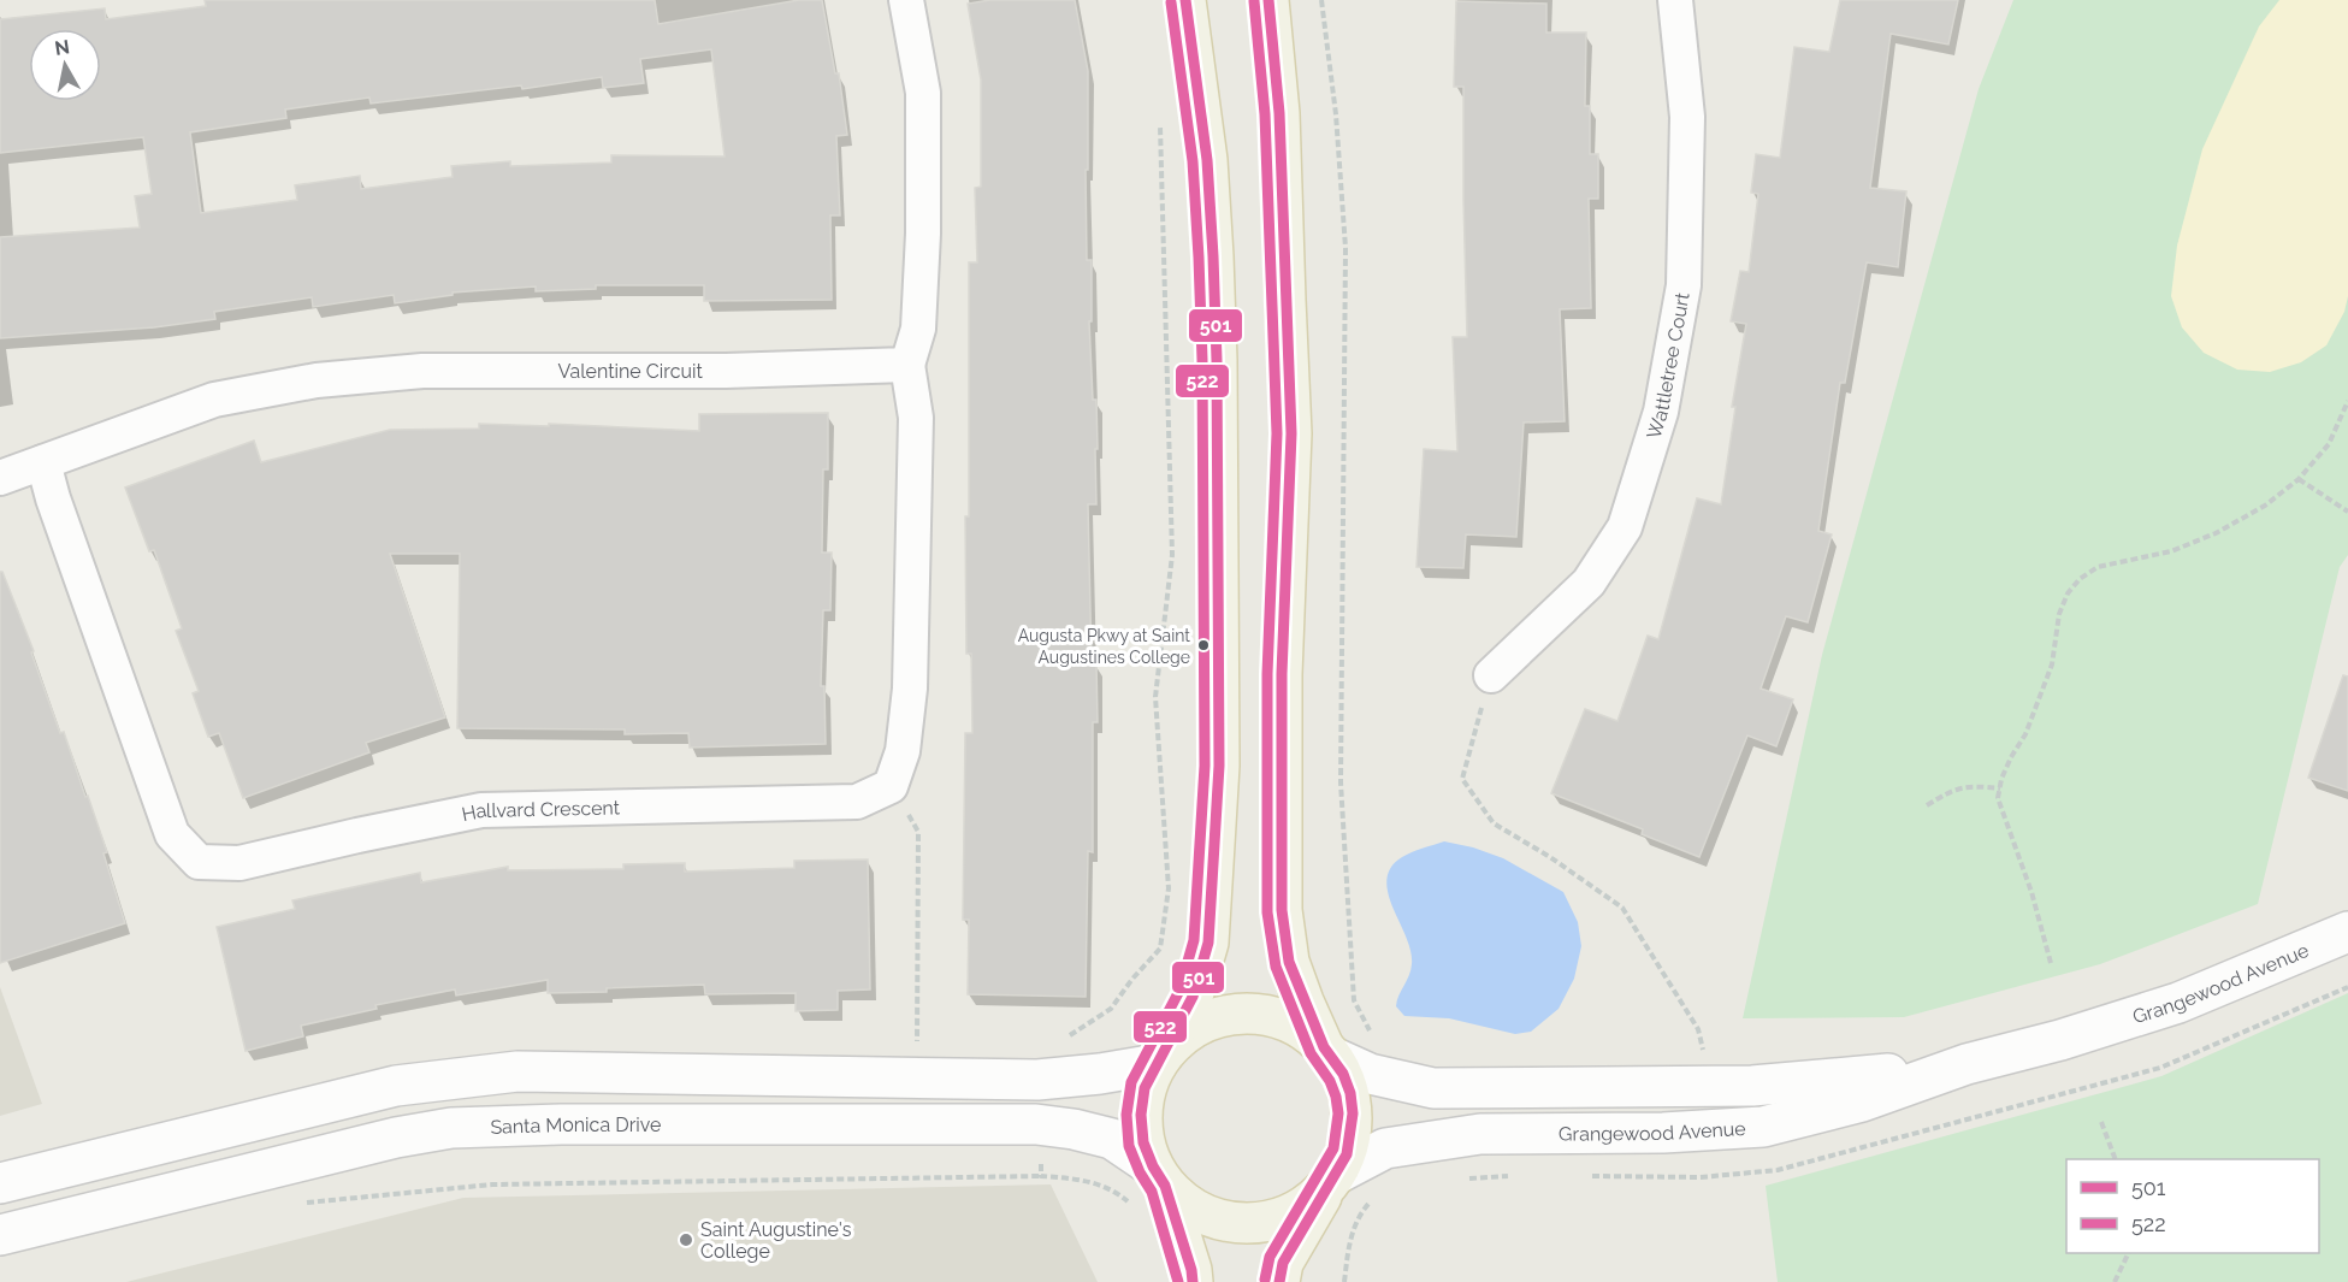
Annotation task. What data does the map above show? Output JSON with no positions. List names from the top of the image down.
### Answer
{
  "streets": {
    "street": [
      "Wattletree Court",
      "Valentine Circuit",
      "Hallvard Crescent",
      "Grangewood Avenue",
      "Santa Monica Drive"
    ]
  },
  "crossings": [
    ["Valentine Circuit", "Hallvard Crescent"],
    ["Grangewood Avenue", "Santa Monica Drive"]
  ],
  "places": ["Augusta Pkwy at Saint Augustines College", "Saint Augustine's College"],
  "lines": ["transit line 501", "transit line 522"],
  "legend": ["501", "522"],
  "north": "top"
}
